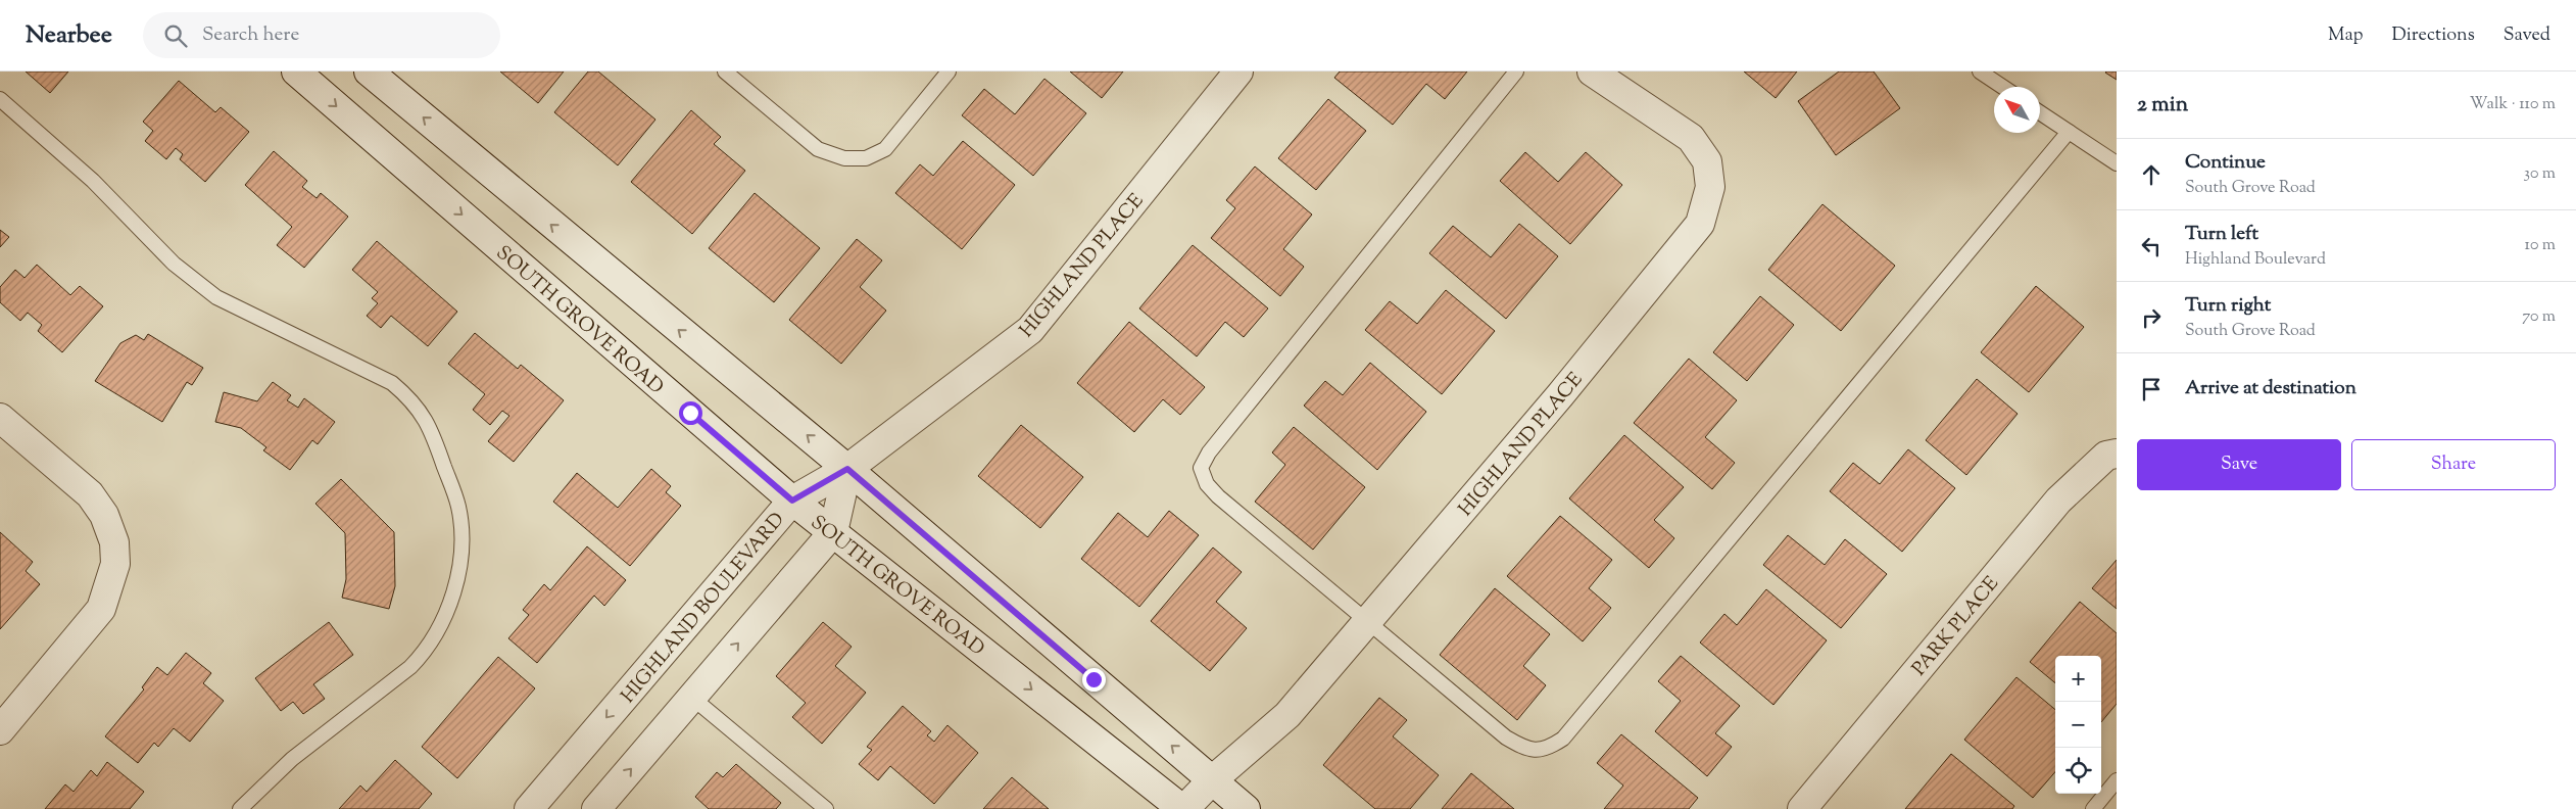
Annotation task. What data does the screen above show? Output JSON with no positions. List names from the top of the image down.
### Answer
{
  "streets": {
    "street": [
      "HIGHLAND PLACE",
      "SOUTH GROVE ROAD",
      "HIGHLAND BOULEVARD",
      "PARK PLACE"
    ]
  },
  "crossings": [
    ["HIGHLAND PLACE", "SOUTH GROVE ROAD"],
    ["HIGHLAND PLACE", "HIGHLAND BOULEVARD"],
    ["SOUTH GROVE ROAD", "HIGHLAND BOULEVARD"]
  ],
  "north": "top left",
  "page": {
    "header": "Nearbee",
    "search": "Search here",
    "nav": ["Map", "Directions", "Saved"],
    "heading": ["2 min", "Walk · 110 m"],
    "list": [
      ["Continue", "South Grove Road", "30 m"],
      ["Turn left", "Highland Boulevard", "10 m"],
      ["Turn right", "South Grove Road", "70 m"],
      "Arrive at destination"
    ],
    "buttons": ["Save", "Share"],
    "map_buttons": ["+", "−"]
  }
}
